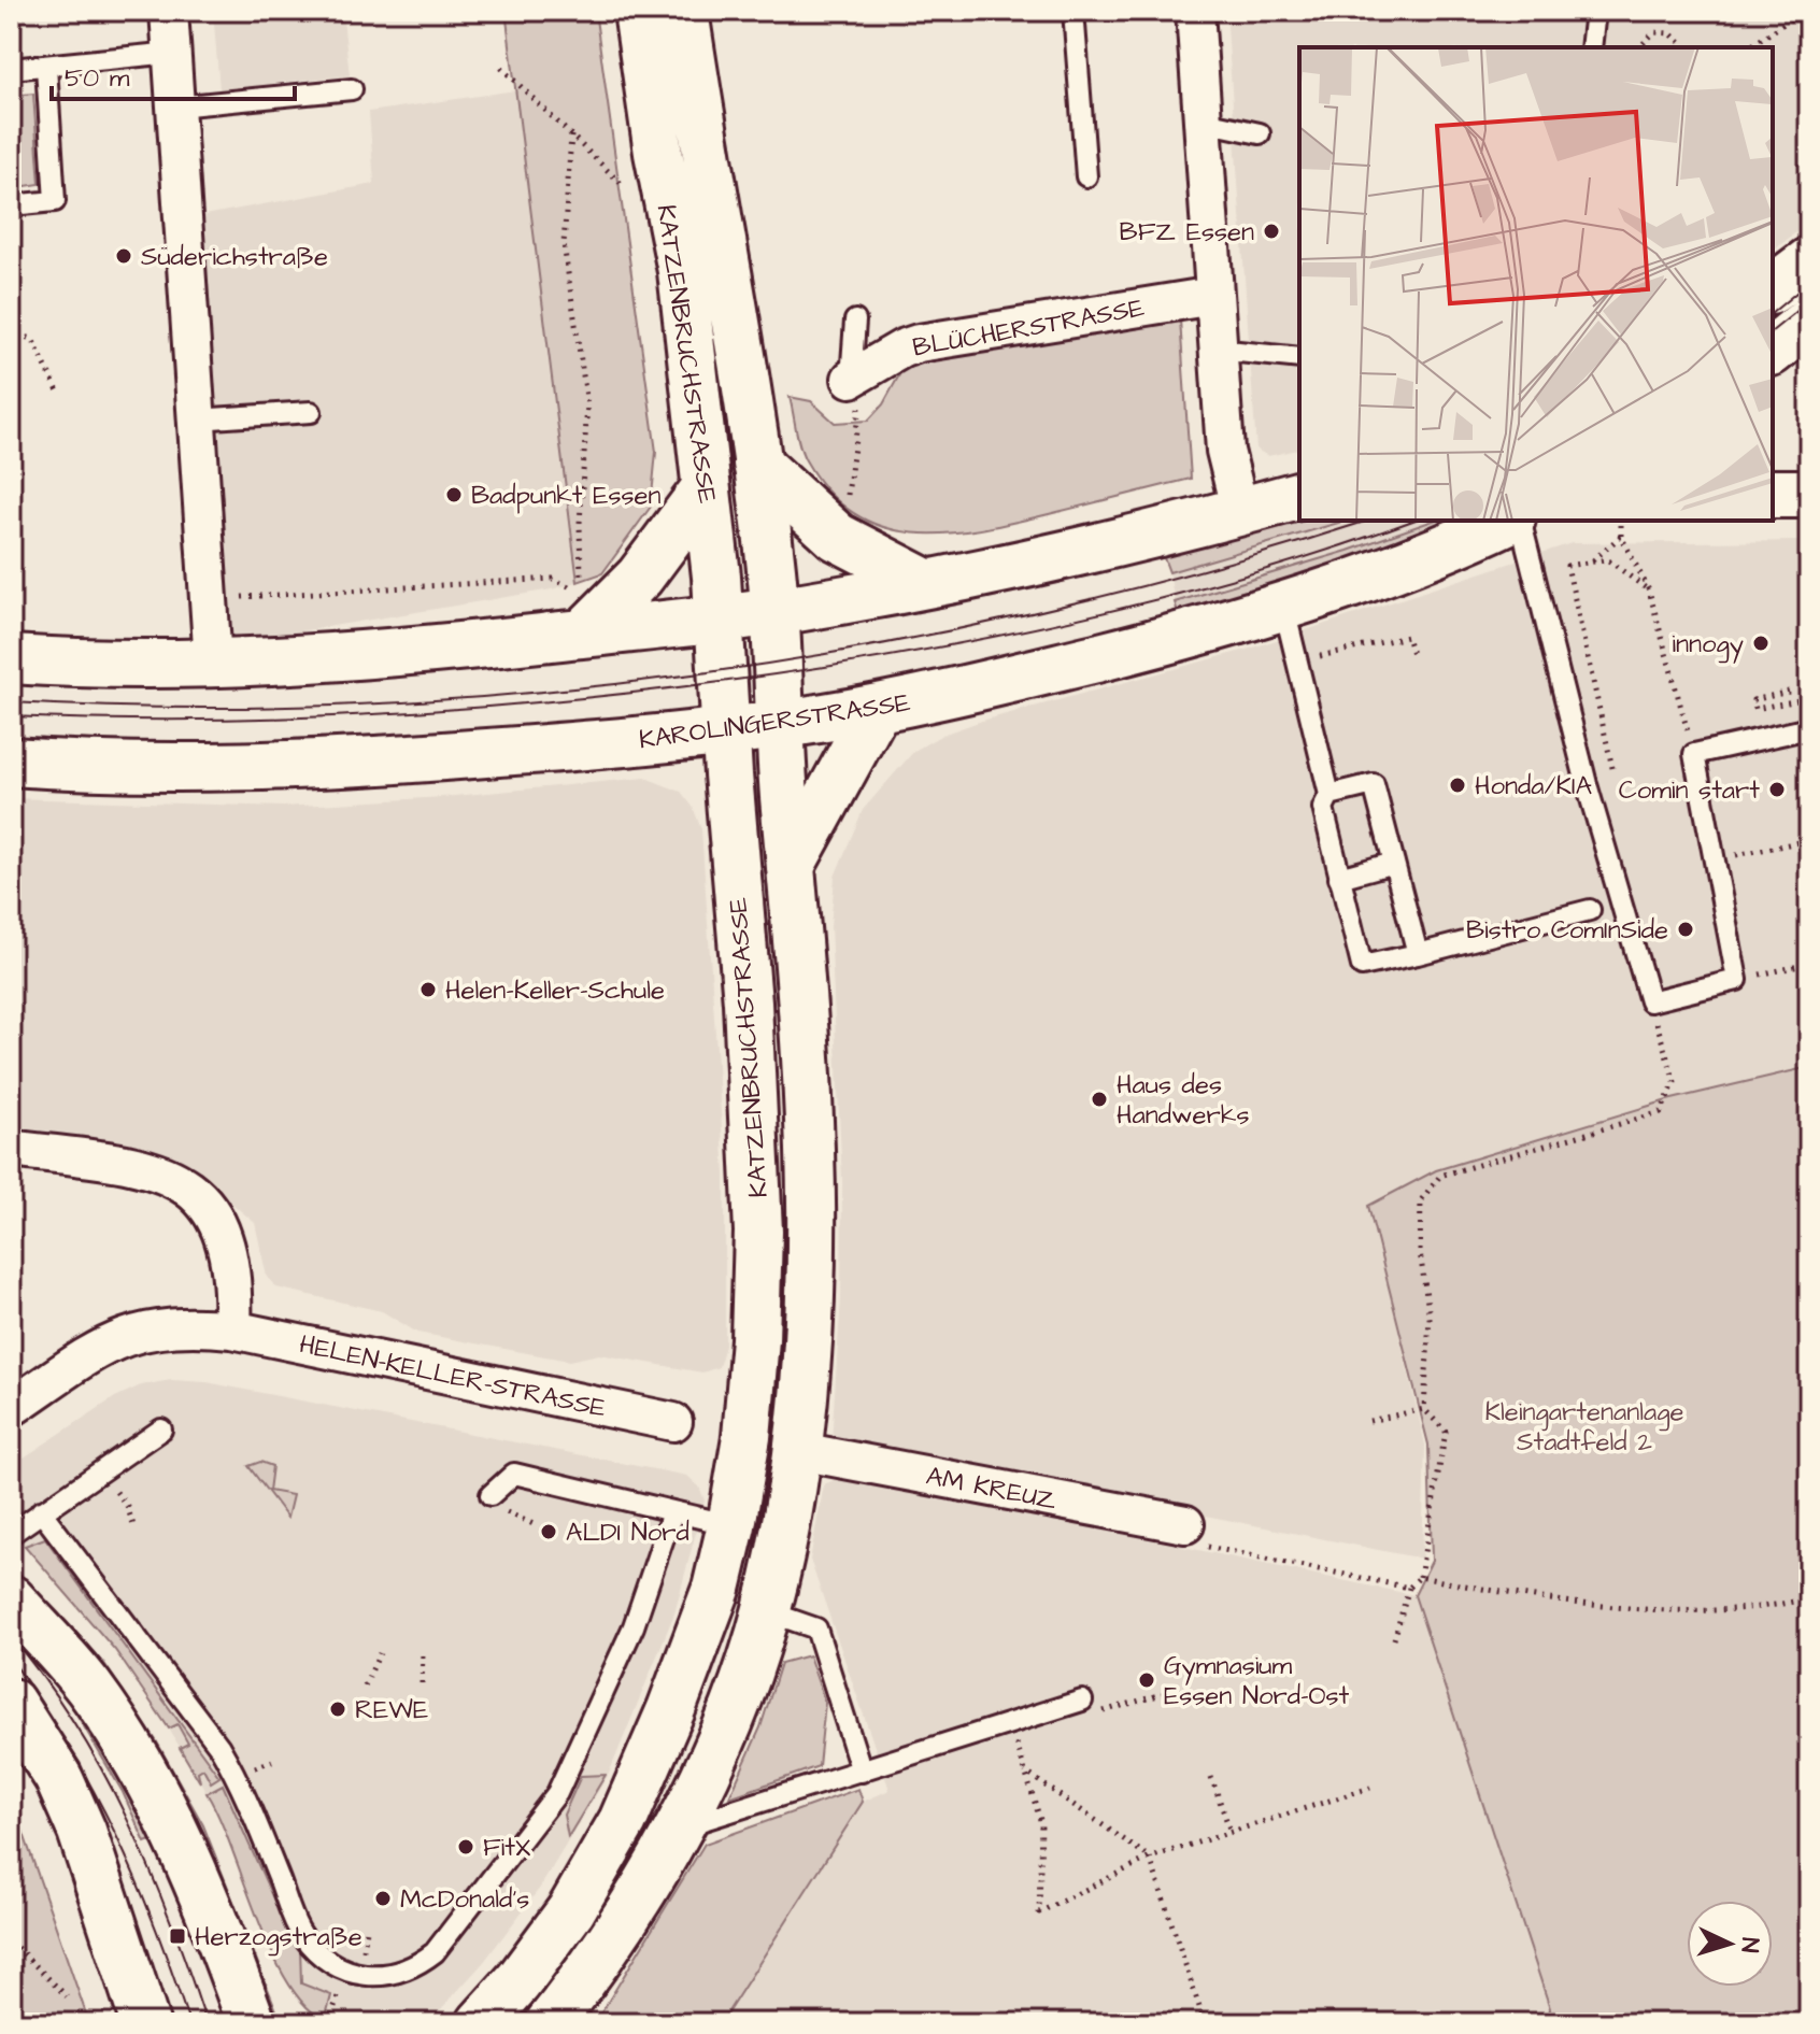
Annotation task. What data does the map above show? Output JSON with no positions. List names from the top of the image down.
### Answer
{
  "streets": {
    "main road": ["KATZENBRUCHSTRASSE", "KAROLINGERSTRASSE"],
    "street": ["BLÜCHERSTRASSE", "HELEN-KELLER-STRASSE", "AM KREUZ"]
  },
  "crossings": [
    ["KATZENBRUCHSTRASSE", "KAROLINGERSTRASSE"],
    ["KATZENBRUCHSTRASSE", "AM KREUZ"]
  ],
  "parks": ["Kleingartenanlage Stadtfeld 2"],
  "places": {
    "other": [
      "BFZ Essen",
      "Süderichstraße",
      "Badpunkt Essen",
      "innogy",
      "Honda/KIA",
      "Comin start",
      "Bistro ComInSide",
      "Helen-Keller-Schule",
      "Haus des Handwerks",
      "ALDI Nord",
      "Gymnasium Essen Nord-Ost",
      "REWE",
      "FitX",
      "McDonald's"
    ],
    "transit": ["Herzogstraße"]
  },
  "scale_bar": "50 m",
  "north": "right"
}
